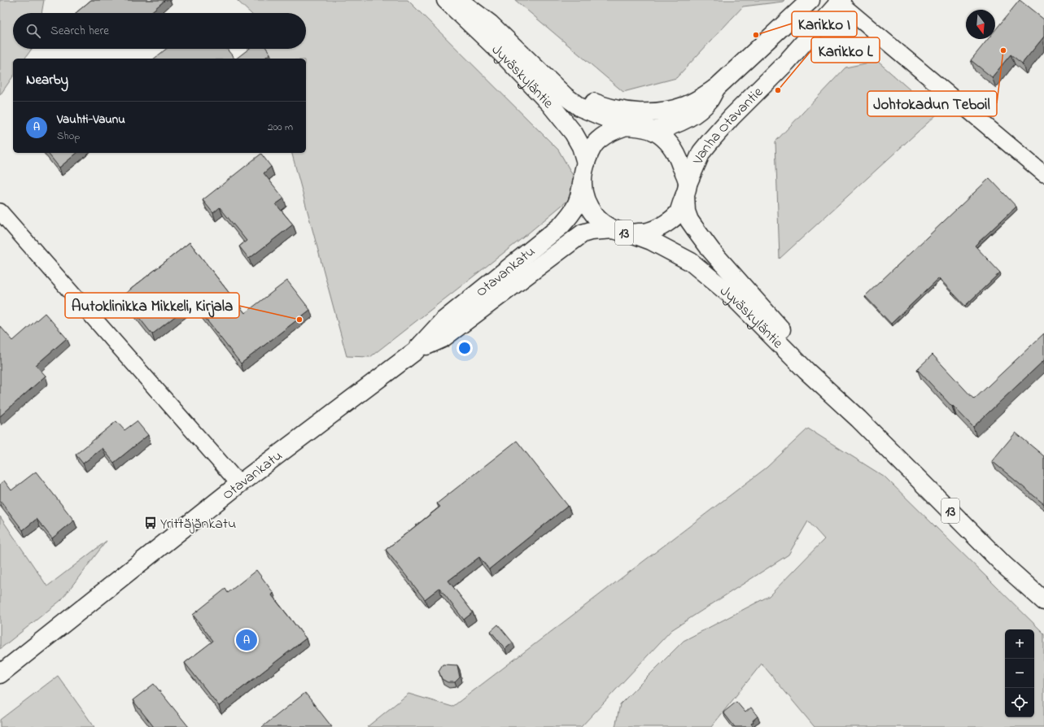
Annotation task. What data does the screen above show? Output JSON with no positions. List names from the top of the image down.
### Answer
{
  "streets": {
    "main road": [
      "Jyväskyläntie",
      "Vanha Otavantie",
      "13",
      "Otavankatu"
    ]
  },
  "crossings": [
    ["Jyväskyläntie", "Vanha Otavantie"],
    ["Jyväskyläntie", "13"],
    ["Jyväskyläntie", "Otavankatu"],
    ["Vanha Otavantie", "13"],
    ["Vanha Otavantie", "Otavankatu"],
    ["13", "Otavankatu"]
  ],
  "places": {
    "other": [
      "Karikko I",
      "Johtokadun Teboil",
      "Karikko L",
      "Autoklinikka Mikkeli, Kirjala"
    ],
    "bus stop": ["Yrittäjänkatu"]
  },
  "north": "bottom",
  "page": {
    "search": "Search here",
    "heading": "Nearby",
    "list": [
      {
        "mark": "A",
        "name": "Vauhti-Vaunu",
        "note": "Shop",
        "value": "200 m"
      }
    ],
    "pins": "A",
    "map_buttons": ["+", "−"]
  }
}
